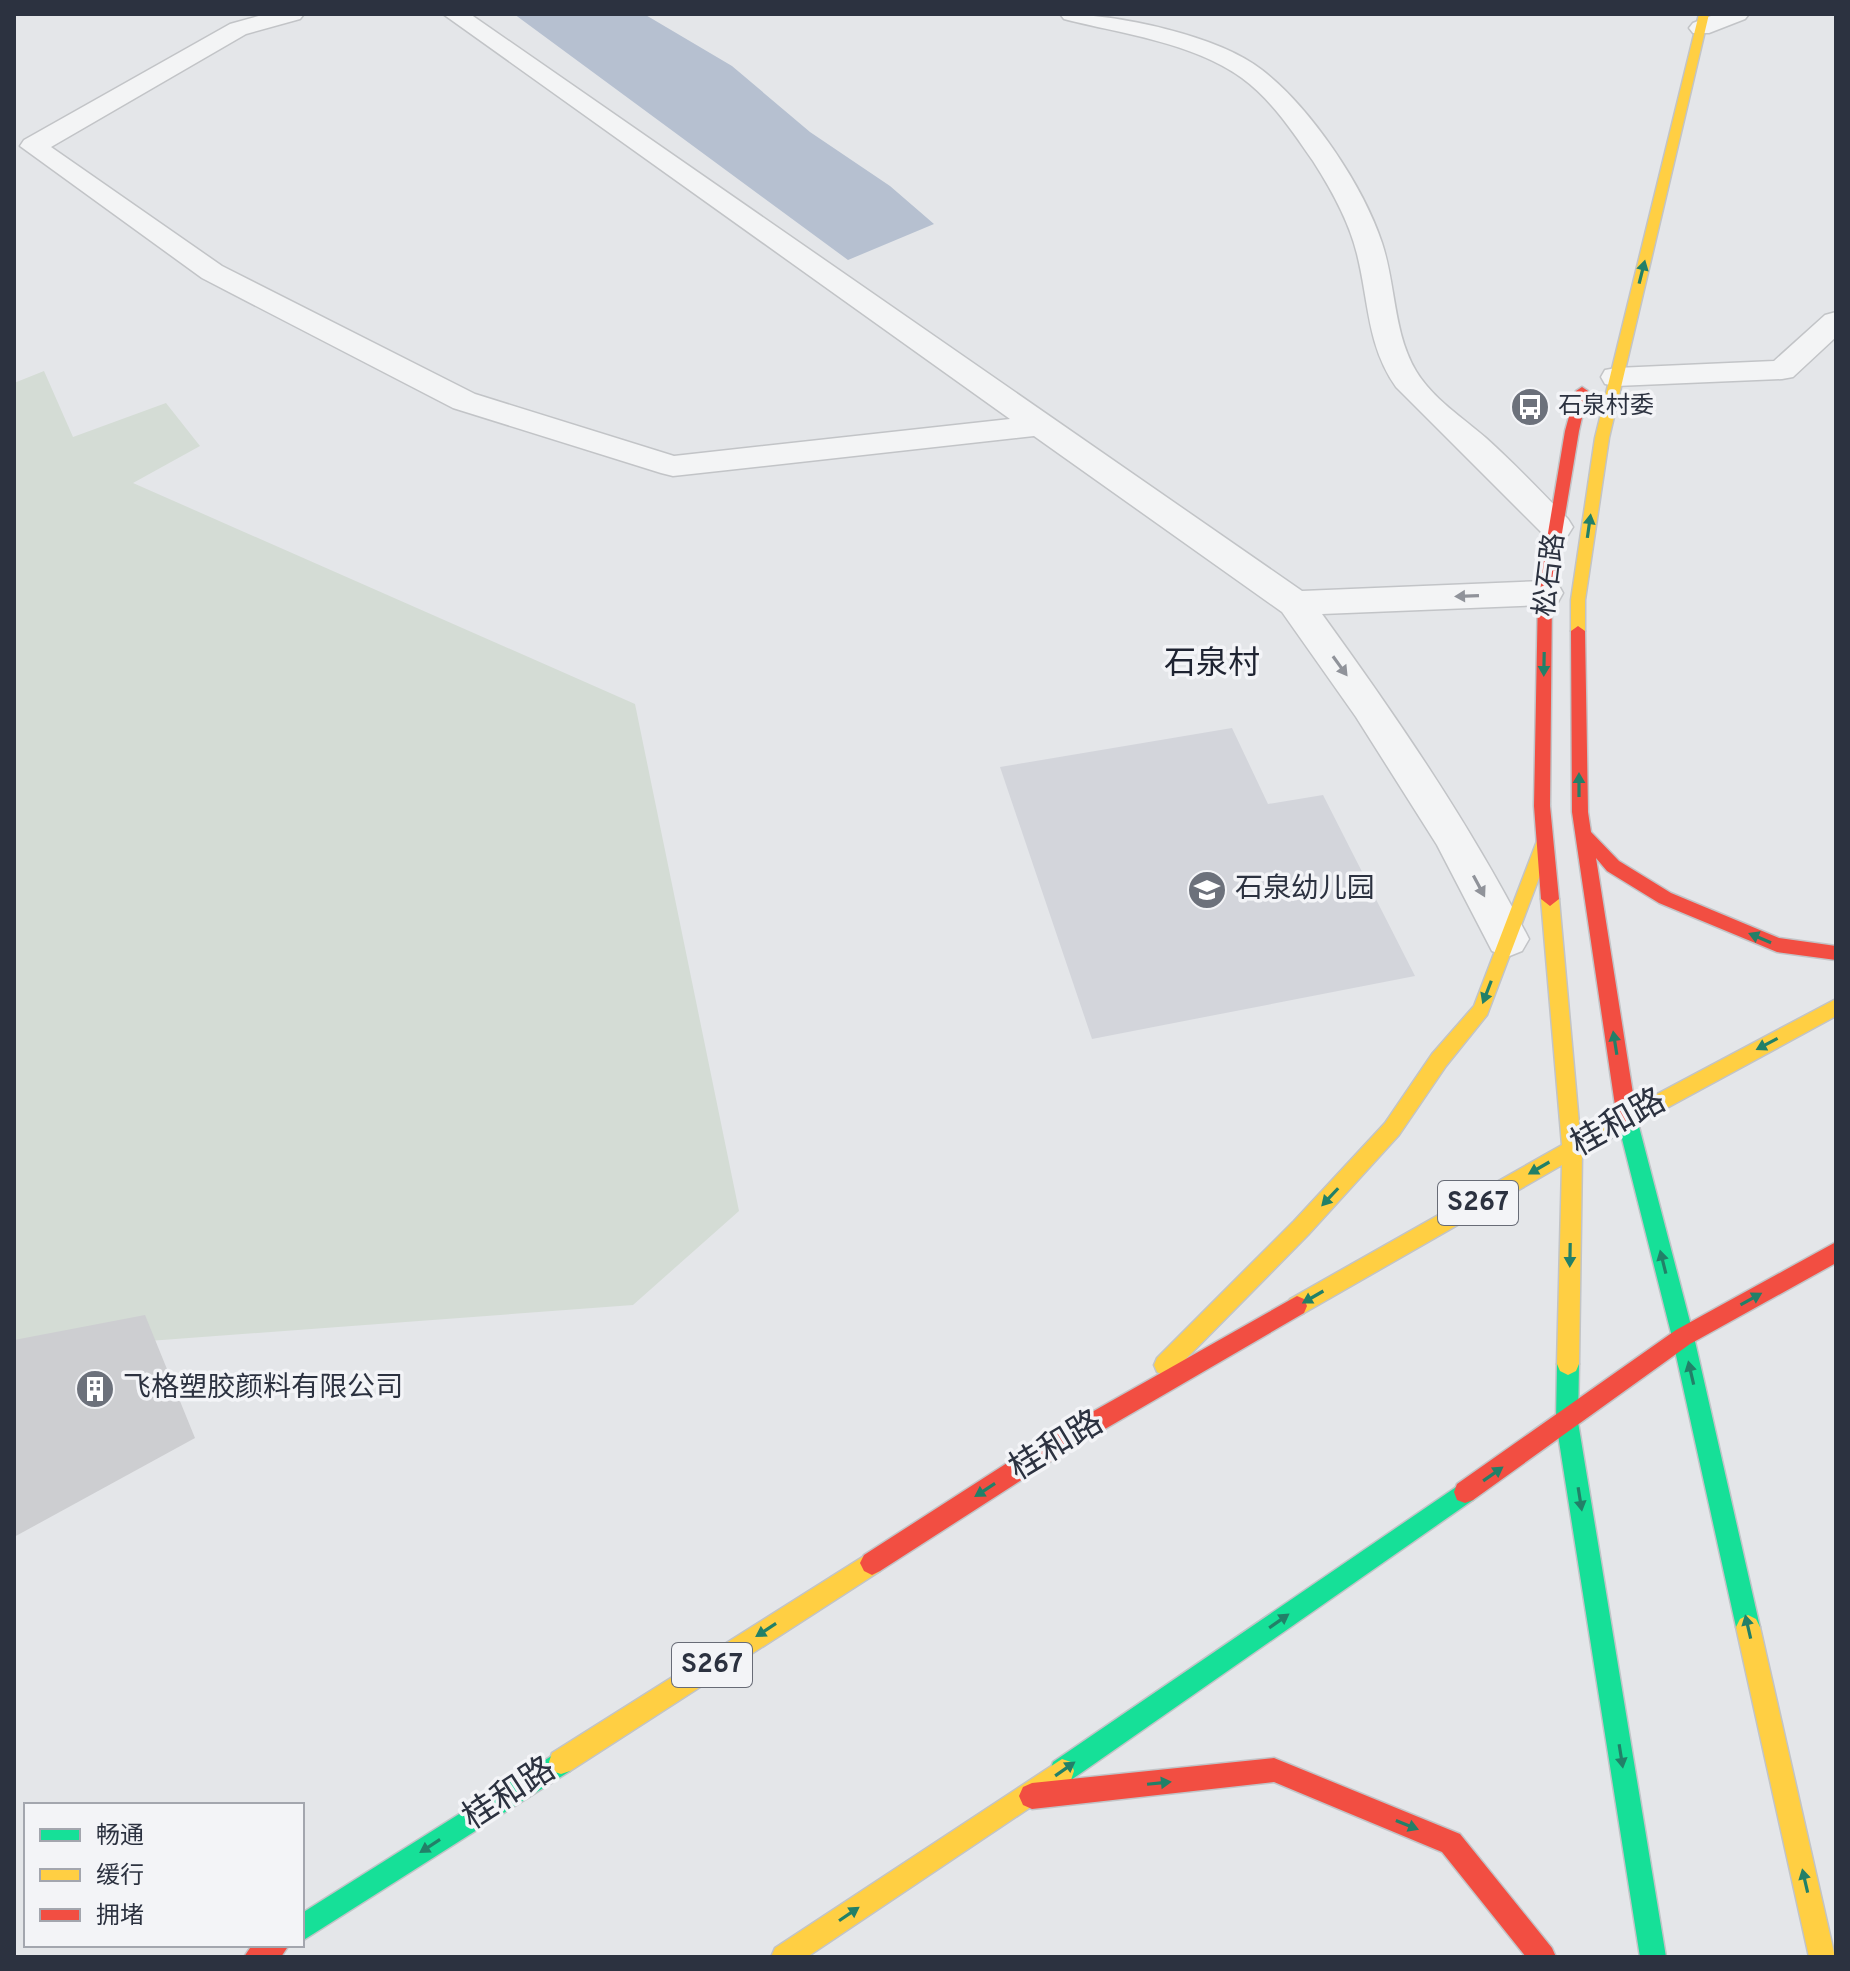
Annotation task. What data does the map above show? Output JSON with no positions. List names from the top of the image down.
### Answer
{
  "streets": {
    "street": ["松石路", "桂和路", "S267"]
  },
  "crossings": [
    ["松石路", "桂和路"]
  ],
  "districts": ["石泉村"],
  "places": {
    "bus stop": ["石泉村委"],
    "school or university": ["石泉幼儿园"],
    "building": ["飞格塑胶颜料有限公司"]
  },
  "legend": ["畅通", "缓行", "拥堵"]
}
